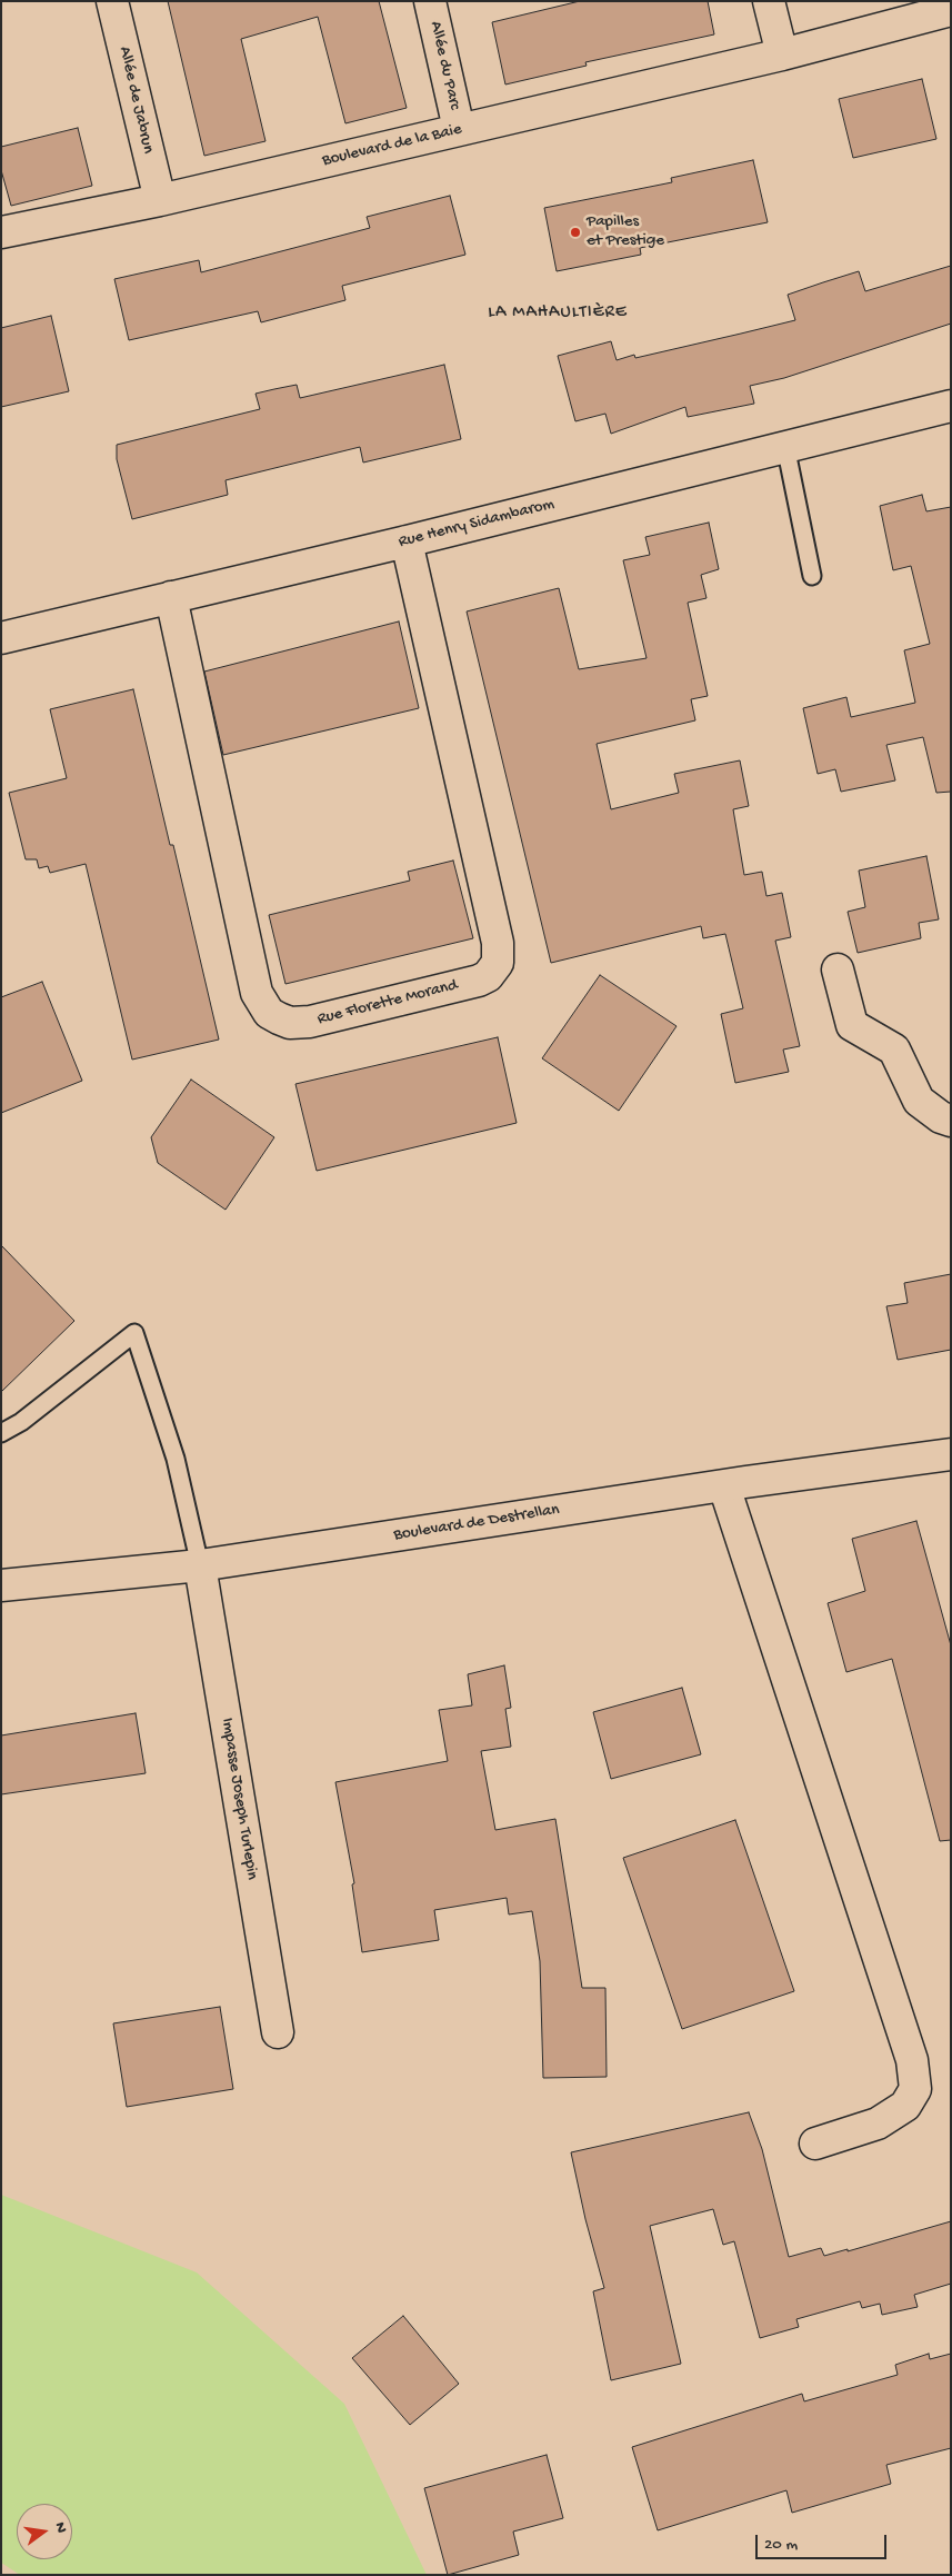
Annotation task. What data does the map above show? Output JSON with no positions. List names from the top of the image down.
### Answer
{
  "streets": {
    "street": [
      "Allée du Parc",
      "Allée de Jabrun",
      "Boulevard de la Baie",
      "Rue Henry Sidambarom",
      "Rue Florette Morand",
      "Boulevard de Destrellan",
      "Impasse Joseph Turlepin"
    ]
  },
  "crossings": [
    ["Allée du Parc", "Boulevard de la Baie"],
    ["Allée de Jabrun", "Boulevard de la Baie"],
    ["Rue Henry Sidambarom", "Rue Florette Morand"],
    ["Boulevard de Destrellan", "Impasse Joseph Turlepin"]
  ],
  "districts": ["LA MAHAULTIÈRE"],
  "places": ["Papilles et Prestige"],
  "scale_bar": "20 m",
  "north": "right"
}
